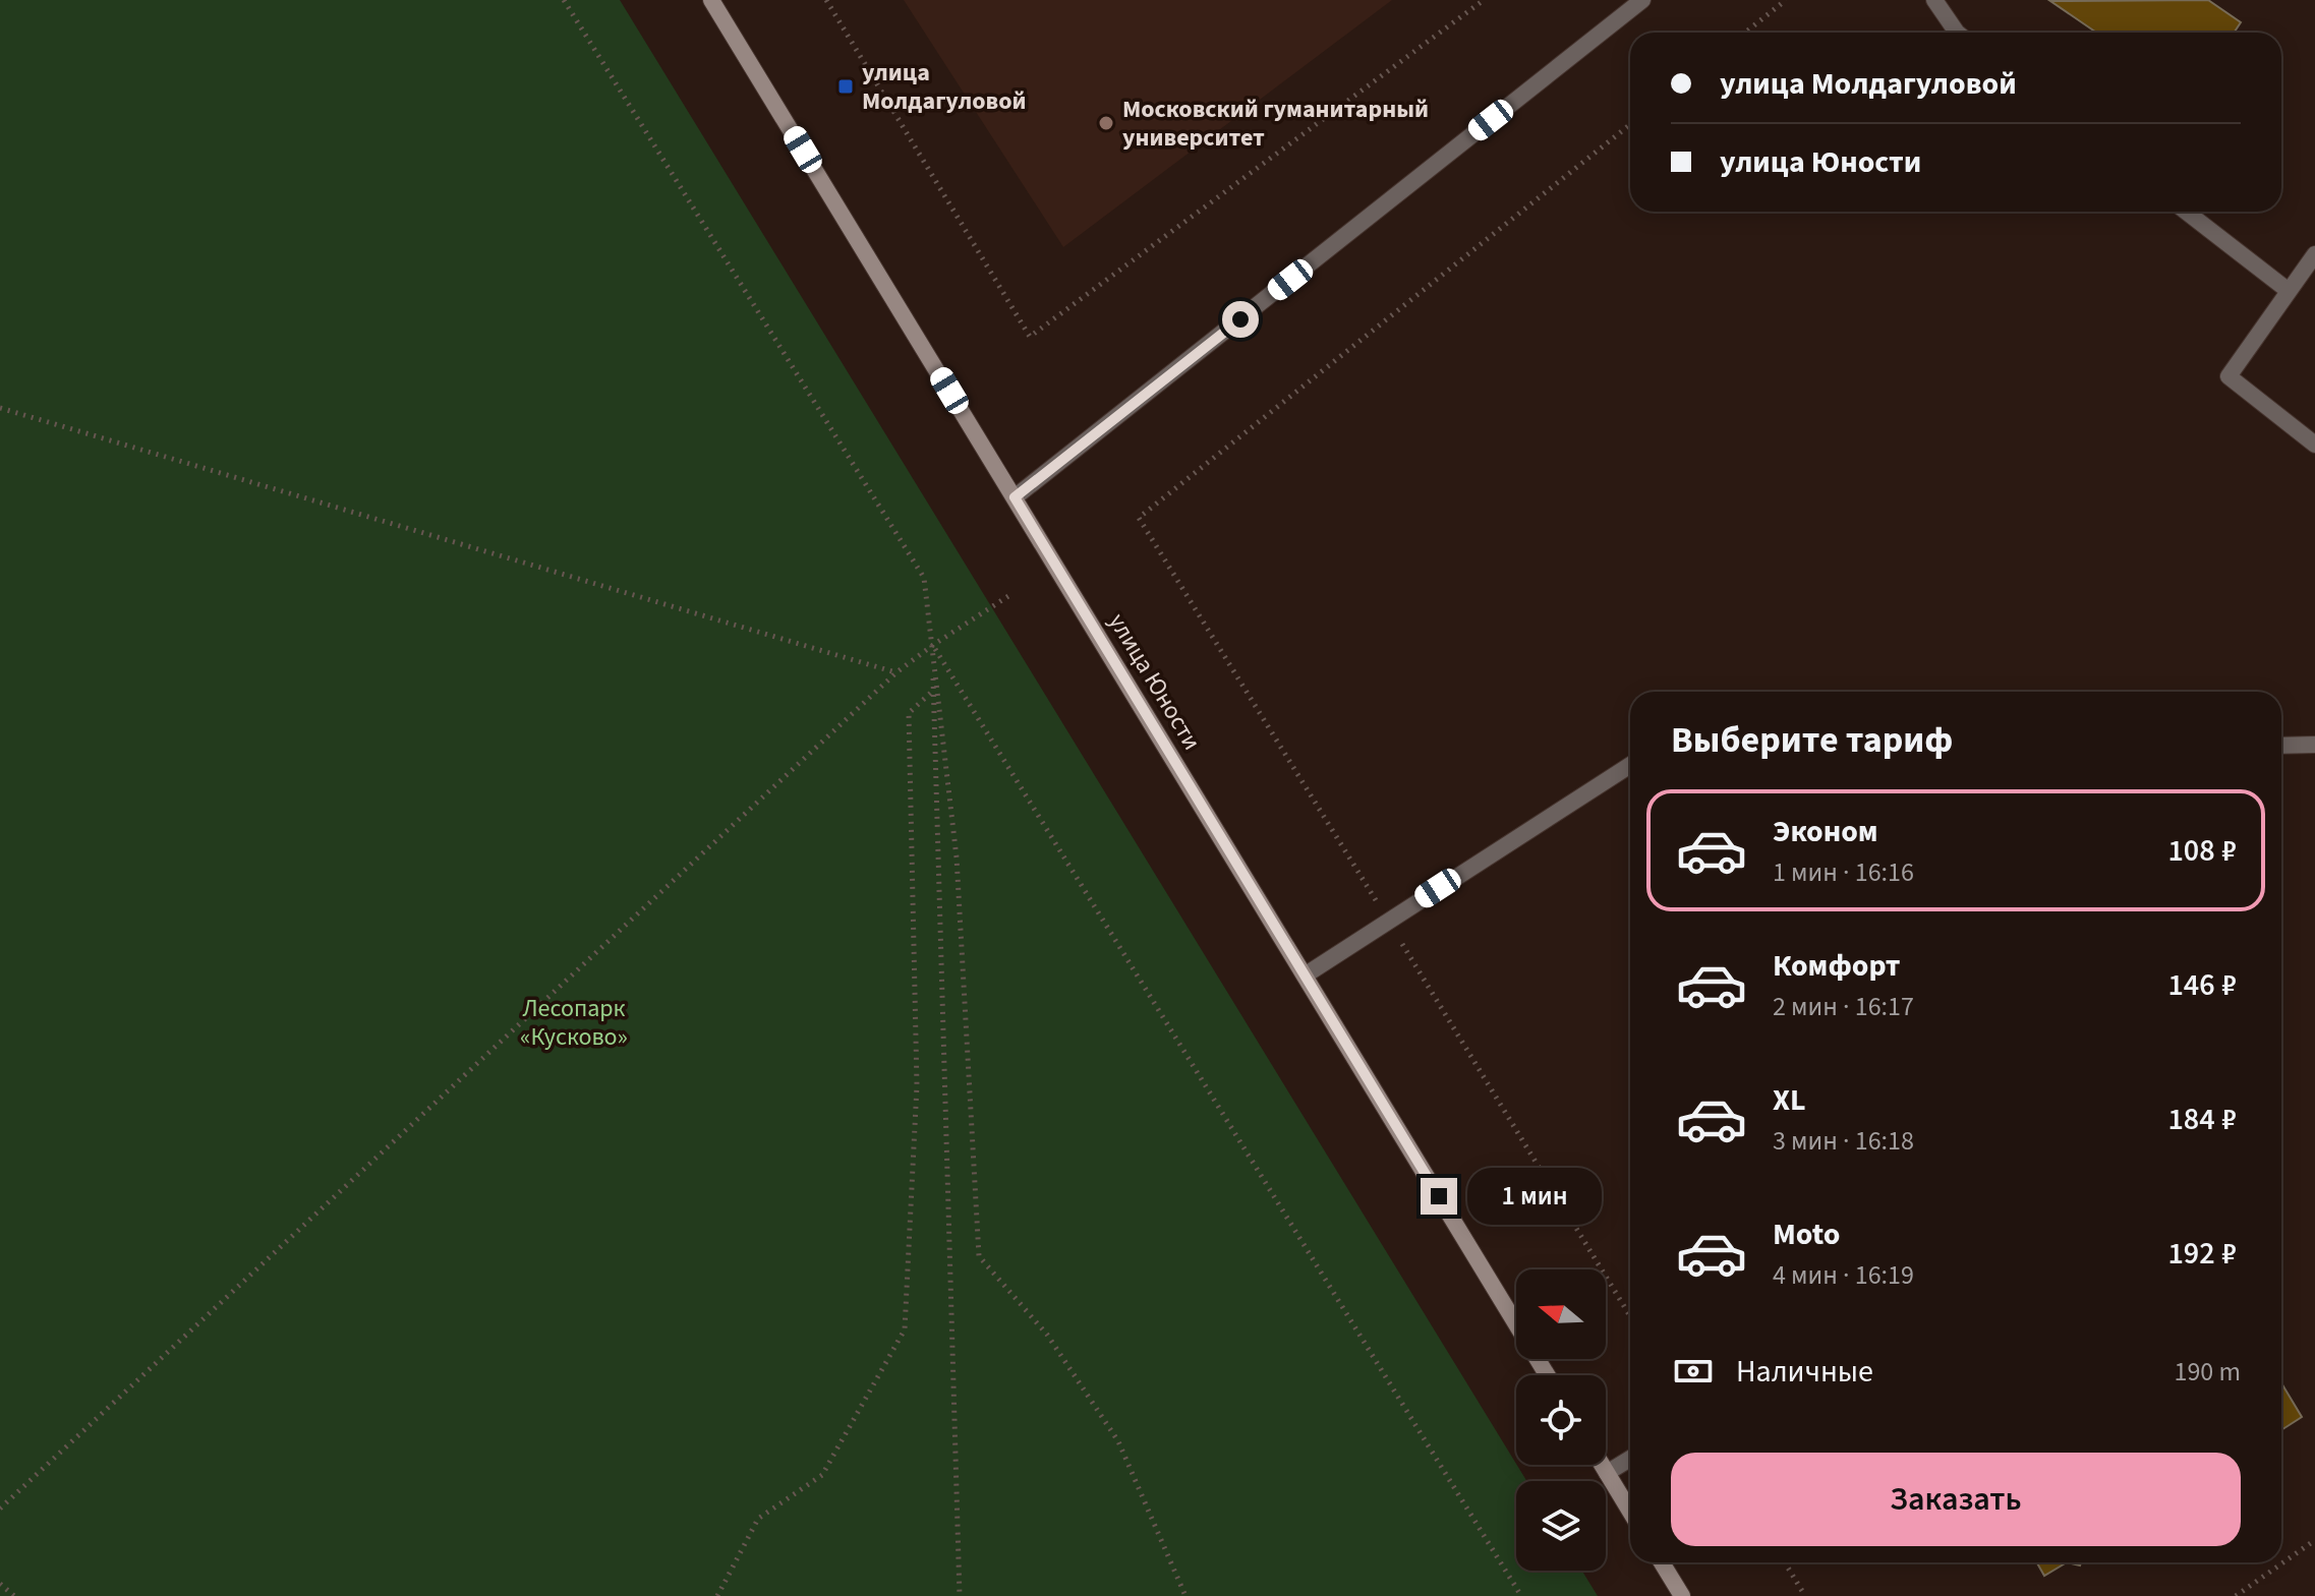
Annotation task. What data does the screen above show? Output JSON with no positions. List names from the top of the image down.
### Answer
{
  "streets": {
    "main road": ["улица Юности"]
  },
  "parks": ["Лесопарк «Кусково»"],
  "places": {
    "transit": ["улица Молдагуловой"],
    "other": ["Московский гуманитарный университет"]
  },
  "north": "left",
  "page": {
    "banner": ["улица Молдагуловой", "улица Юности"],
    "heading": "Выберите тариф",
    "list": [
      {
        "name": "Эконом",
        "note": "1 мин · 16:16",
        "value": "108 ₽"
      },
      {
        "name": "Комфорт",
        "note": "2 мин · 16:17",
        "value": "146 ₽"
      },
      {
        "name": "XL",
        "note": "3 мин · 16:18",
        "value": "184 ₽"
      },
      {
        "name": "Moto",
        "note": "4 мин · 16:19",
        "value": "192 ₽"
      }
    ],
    "bubble": "1 мин",
    "pay": ["Наличные", "190 m"],
    "buttons": "Заказать"
  }
}
